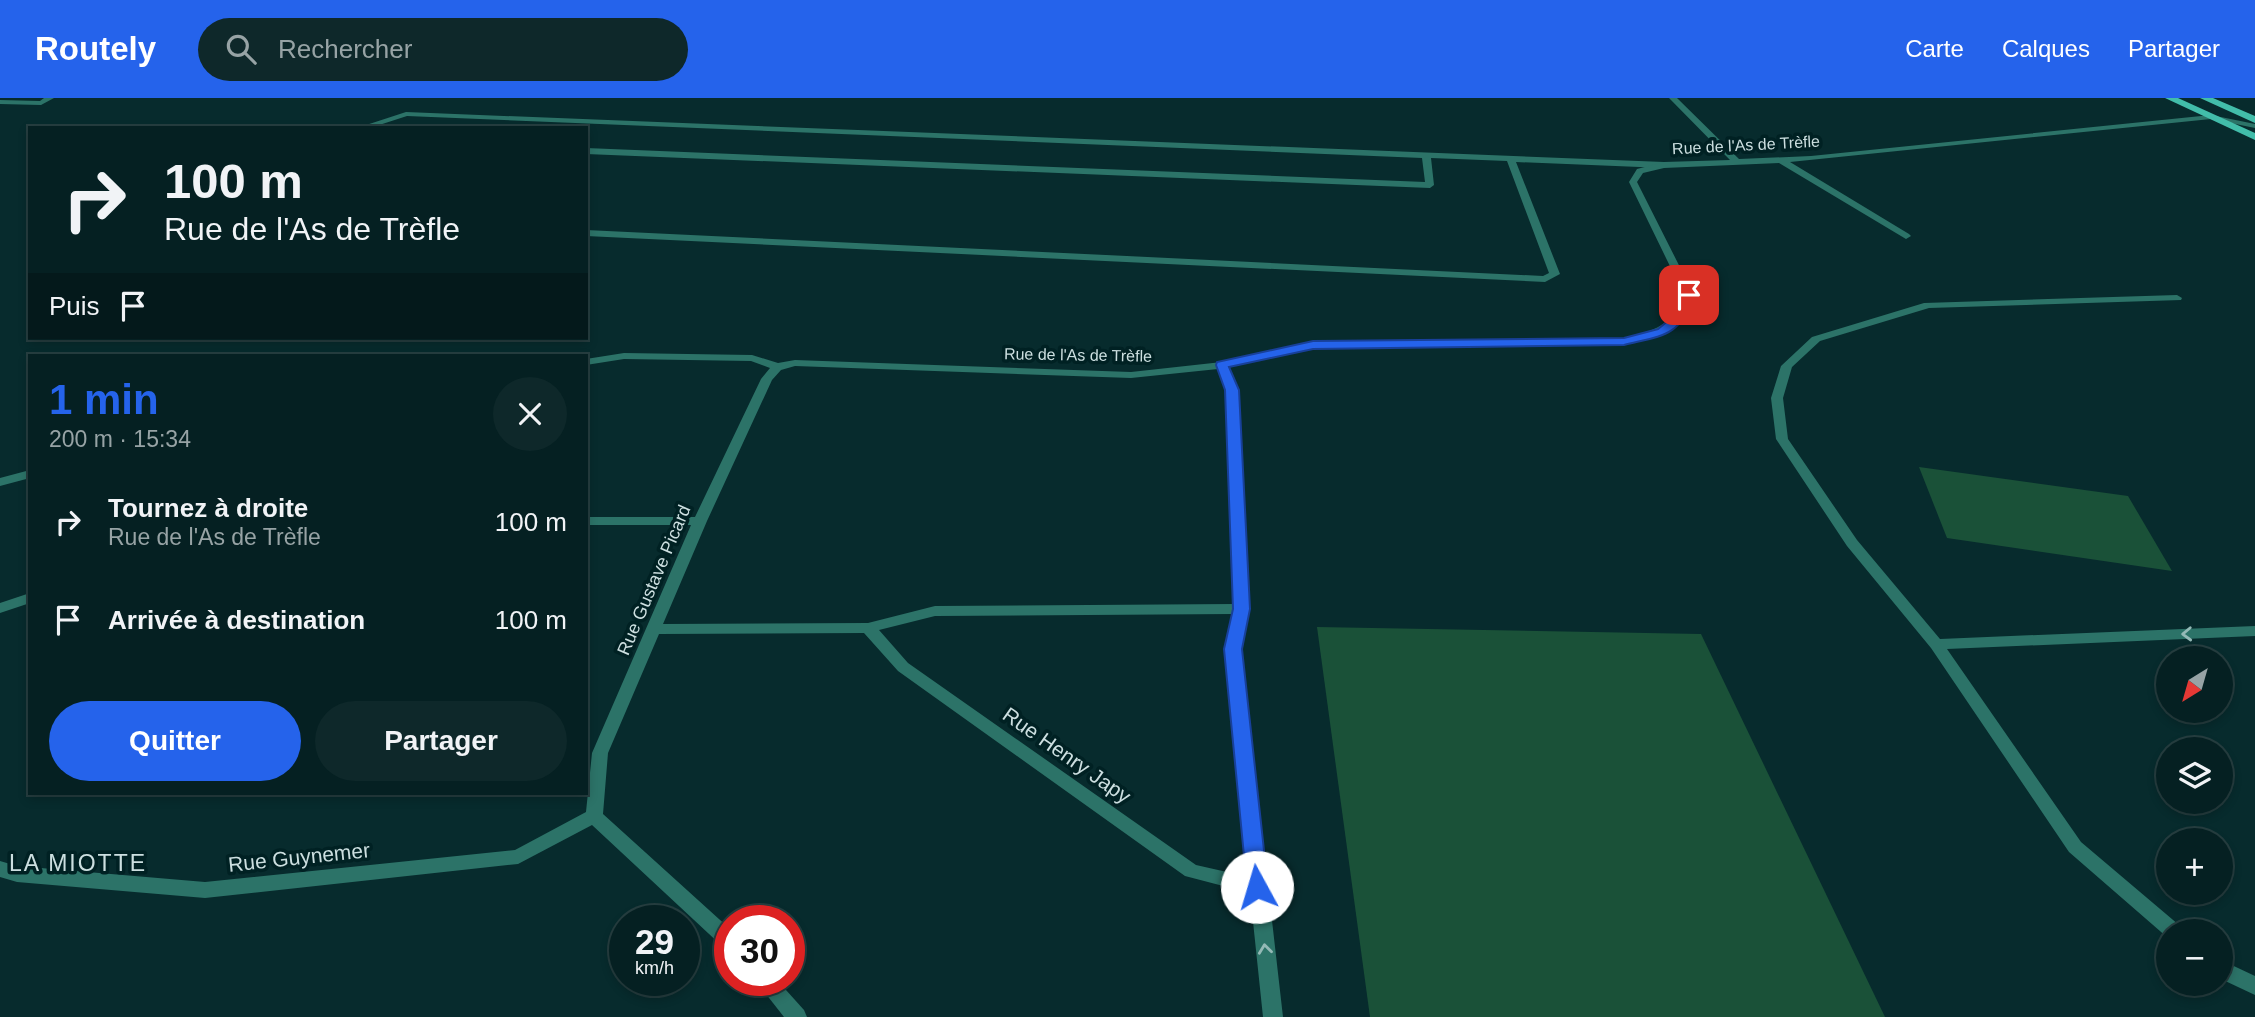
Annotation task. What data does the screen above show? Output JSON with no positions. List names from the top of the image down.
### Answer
{
  "streets": {
    "street": [
      "Rue de l'As de Trèfle",
      "Rue Gustave Picard",
      "Rue Henry Japy",
      "Rue Guynemer"
    ]
  },
  "crossings": [
    ["Rue de l'As de Trèfle", "Rue Gustave Picard"],
    ["Rue Gustave Picard", "Rue Guynemer"]
  ],
  "districts": ["LA MIOTTE"],
  "north": "bottom left",
  "page": {
    "header": "Routely",
    "search": "Rechercher",
    "nav": ["Carte", "Calques", "Partager"],
    "turn": ["100 m", "Rue de l'As de Trèfle"],
    "then": "Puis",
    "heading": ["1 min", "200 m · 15:34"],
    "list": [
      {
        "name": "Tournez à droite",
        "note": "Rue de l'As de Trèfle",
        "value": "100 m"
      },
      {
        "name": "Arrivée à destination",
        "value": "100 m"
      }
    ],
    "map_buttons": ["+", "−"],
    "buttons": ["Quitter", "Partager"],
    "speed": "29 km/h",
    "limit": "30"
  }
}
